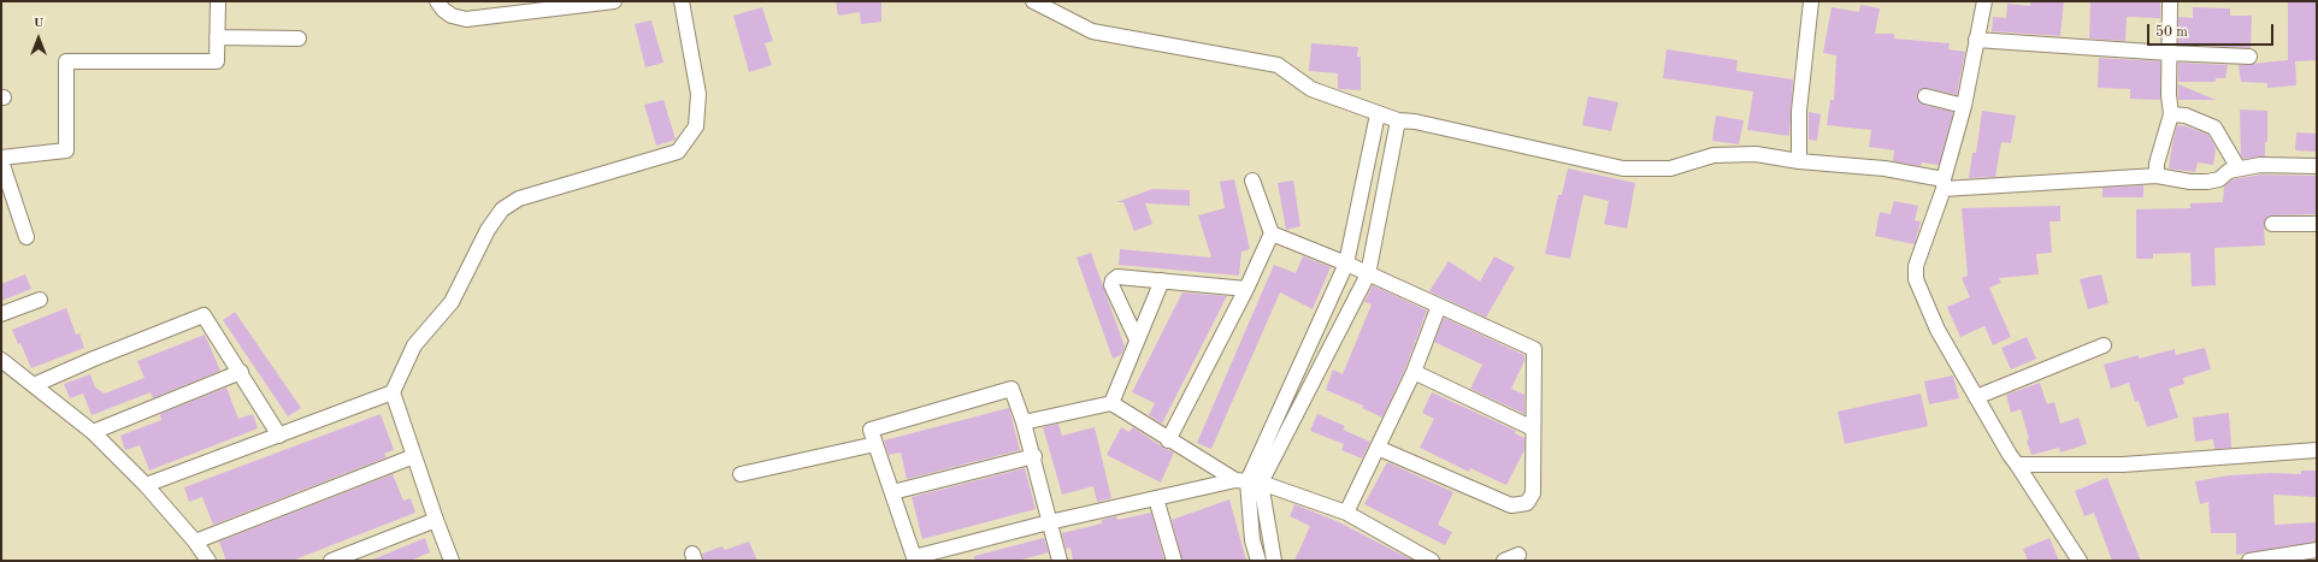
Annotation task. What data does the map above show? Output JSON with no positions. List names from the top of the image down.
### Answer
{
  "scale_bar": "50 m",
  "north": "top"
}
